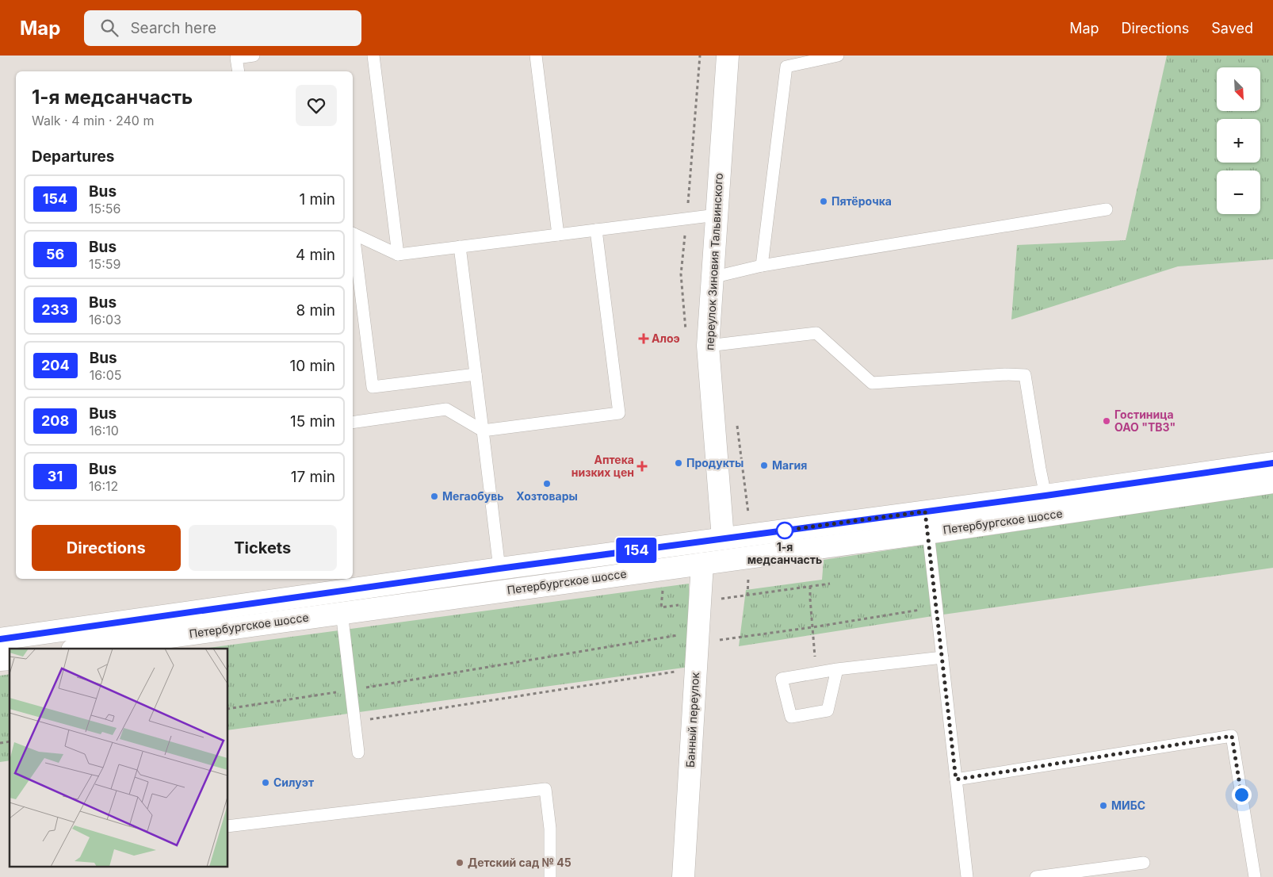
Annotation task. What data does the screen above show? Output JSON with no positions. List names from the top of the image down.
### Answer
{
  "streets": {
    "main road": ["переулок Зиновия Тальвинского", "Петербургское шоссе", "Банный переулок"]
  },
  "crossings": [
    ["переулок Зиновия Тальвинского", "Петербургское шоссе"],
    ["Петербургское шоссе", "Банный переулок"]
  ],
  "places": {
    "other": [
      "Пятёрочка",
      "Гостиница ОАО \"ТВЗ\"",
      "Продукты",
      "Магия",
      "Хозтовары",
      "Мегаобувь",
      "1-я медсанчасть",
      "Силуэт",
      "МИБС",
      "Детский сад № 45"
    ],
    "health": ["Алоэ", "Аптека низких цен"]
  },
  "lines": ["bus line 154"],
  "north": "bottom right",
  "page": {
    "header": "Map",
    "search": "Search here",
    "nav": ["Map", "Directions", "Saved"],
    "on_map": "154",
    "map_buttons": ["+", "−"],
    "heading": [
      ["1-я медсанчасть", "Walk · 4 min · 240 m"],
      "Departures"
    ],
    "list": [
      {
        "mark": "154",
        "name": "Bus",
        "note": "15:56",
        "value": "1 min"
      },
      {
        "mark": "56",
        "name": "Bus",
        "note": "15:59",
        "value": "4 min"
      },
      {
        "mark": "233",
        "name": "Bus",
        "note": "16:03",
        "value": "8 min"
      },
      {
        "mark": "204",
        "name": "Bus",
        "note": "16:05",
        "value": "10 min"
      },
      {
        "mark": "208",
        "name": "Bus",
        "note": "16:10",
        "value": "15 min"
      },
      {
        "mark": "31",
        "name": "Bus",
        "note": "16:12",
        "value": "17 min"
      }
    ],
    "buttons": ["Directions", "Tickets"]
  }
}
